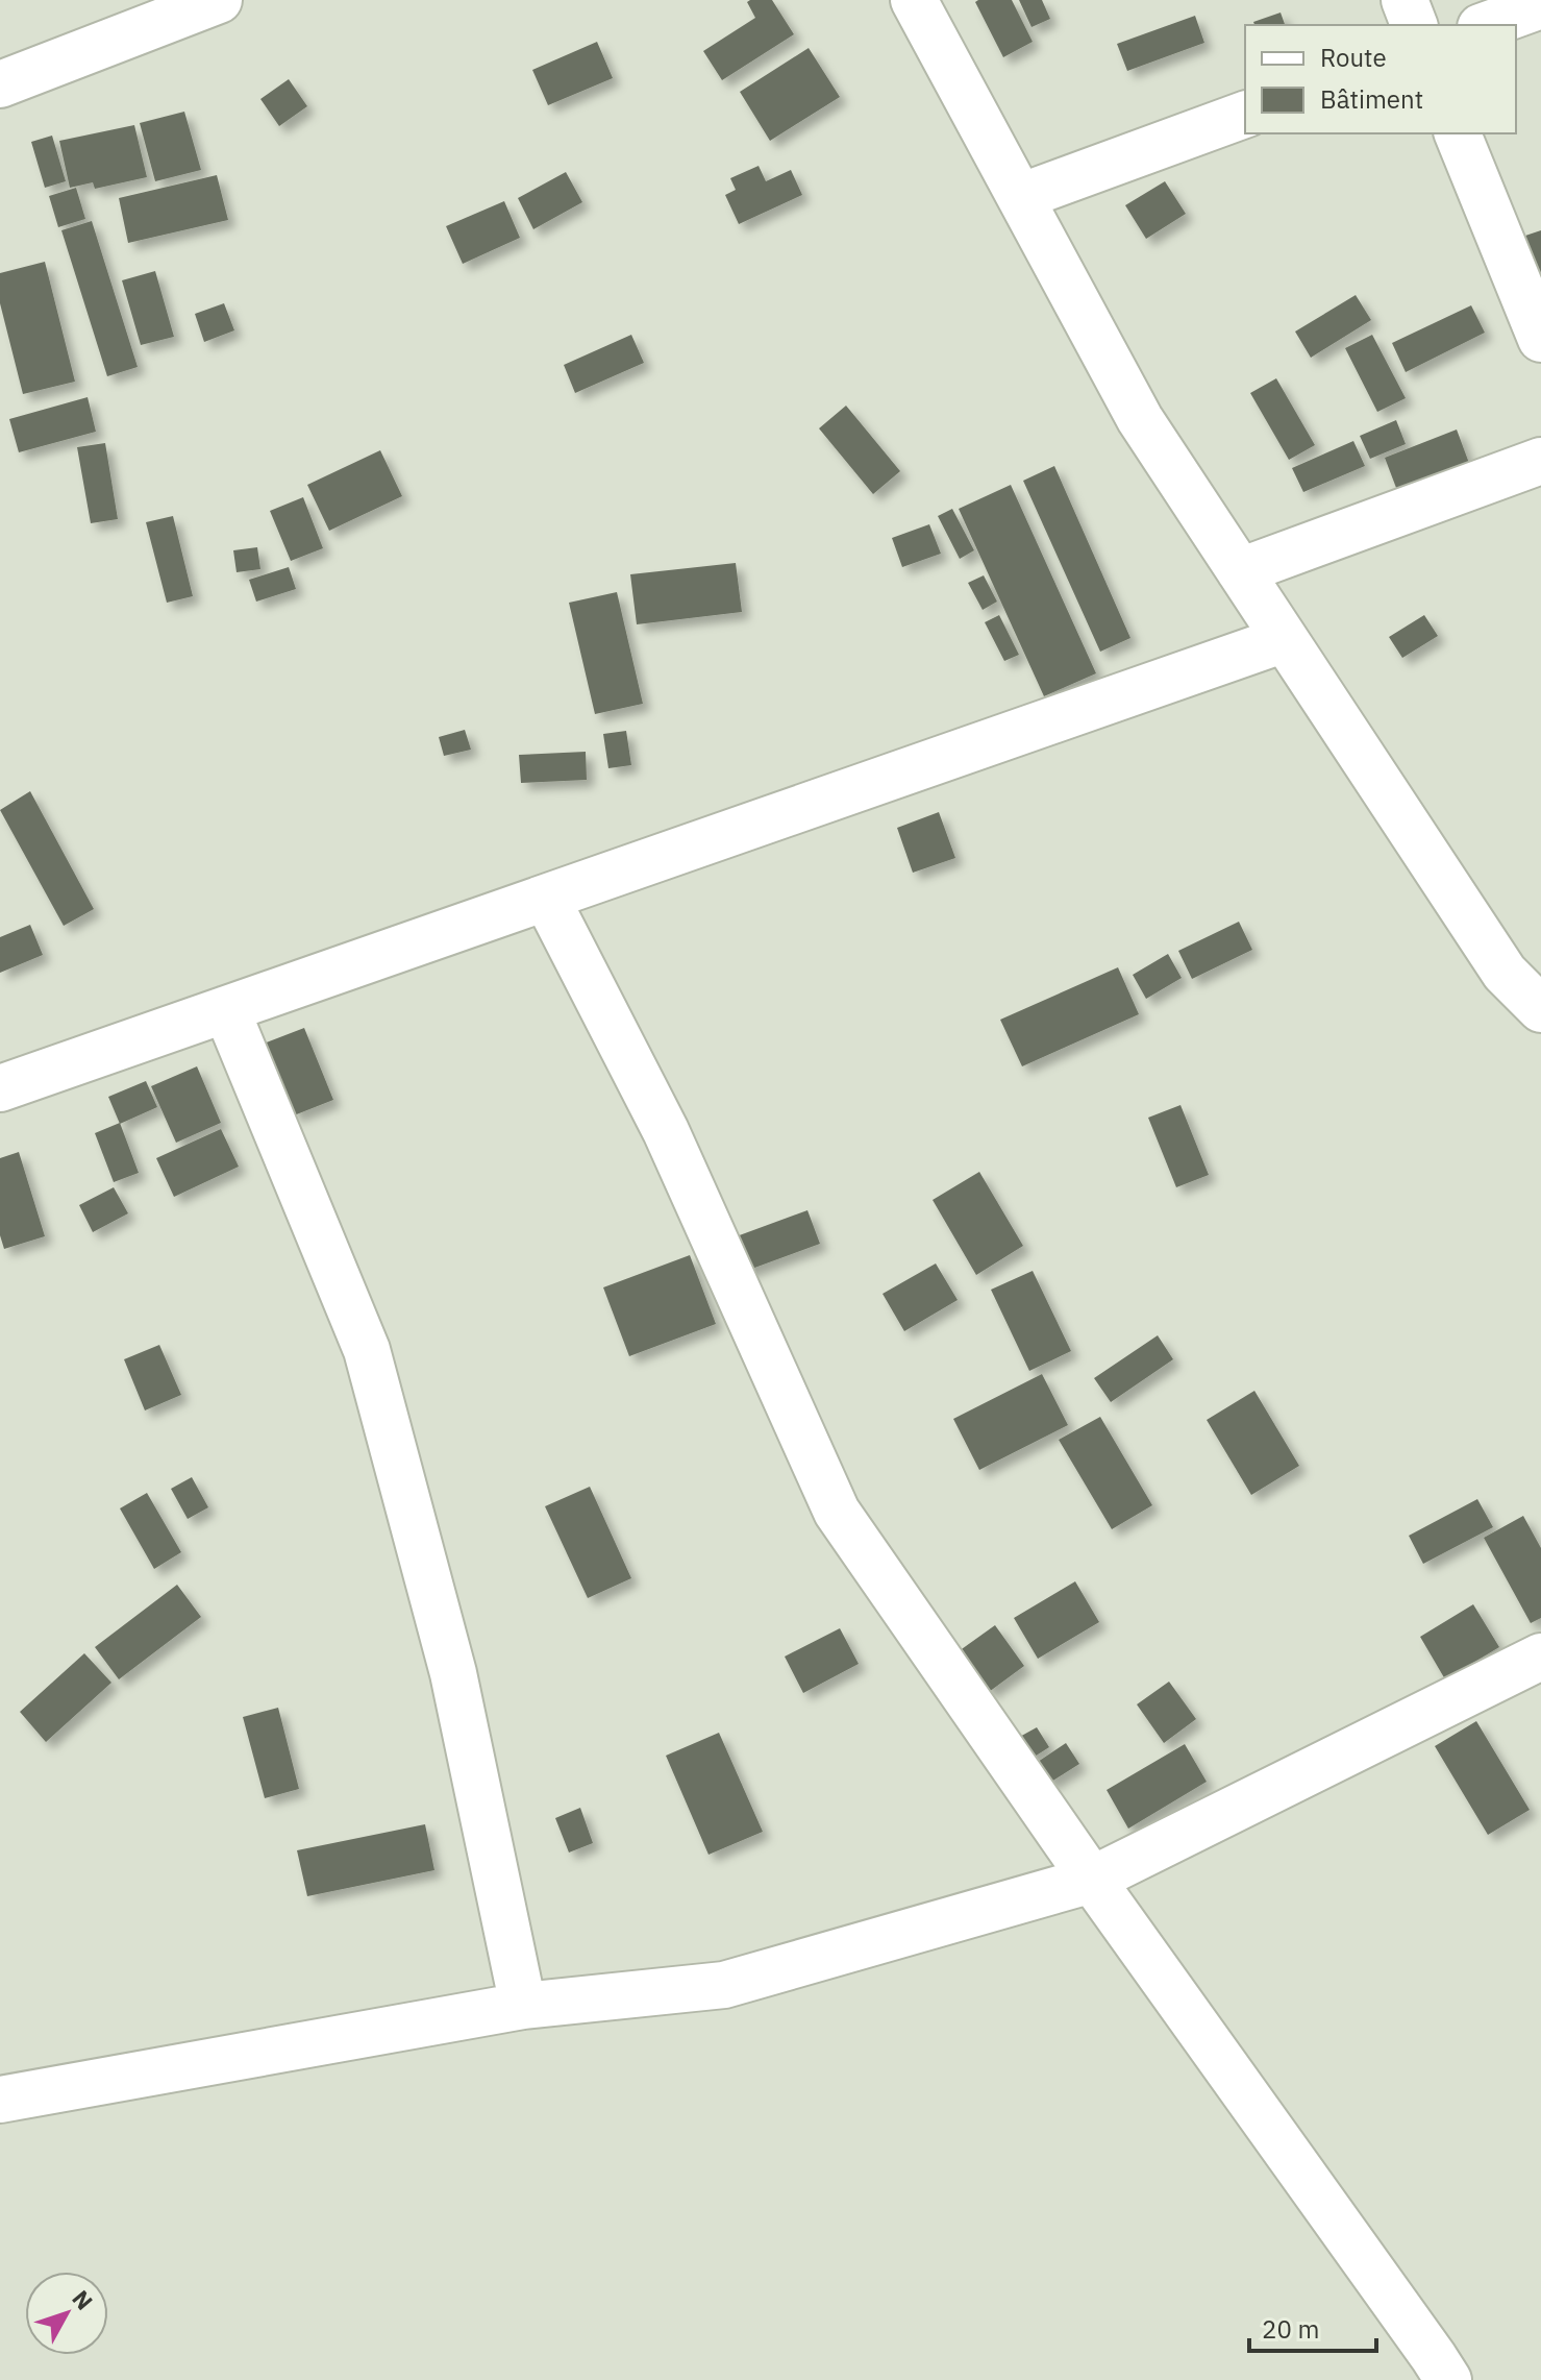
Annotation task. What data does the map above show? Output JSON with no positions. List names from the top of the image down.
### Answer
{
  "legend": ["Route", "Bâtiment"],
  "scale_bar": "20 m",
  "north": "top right"
}
